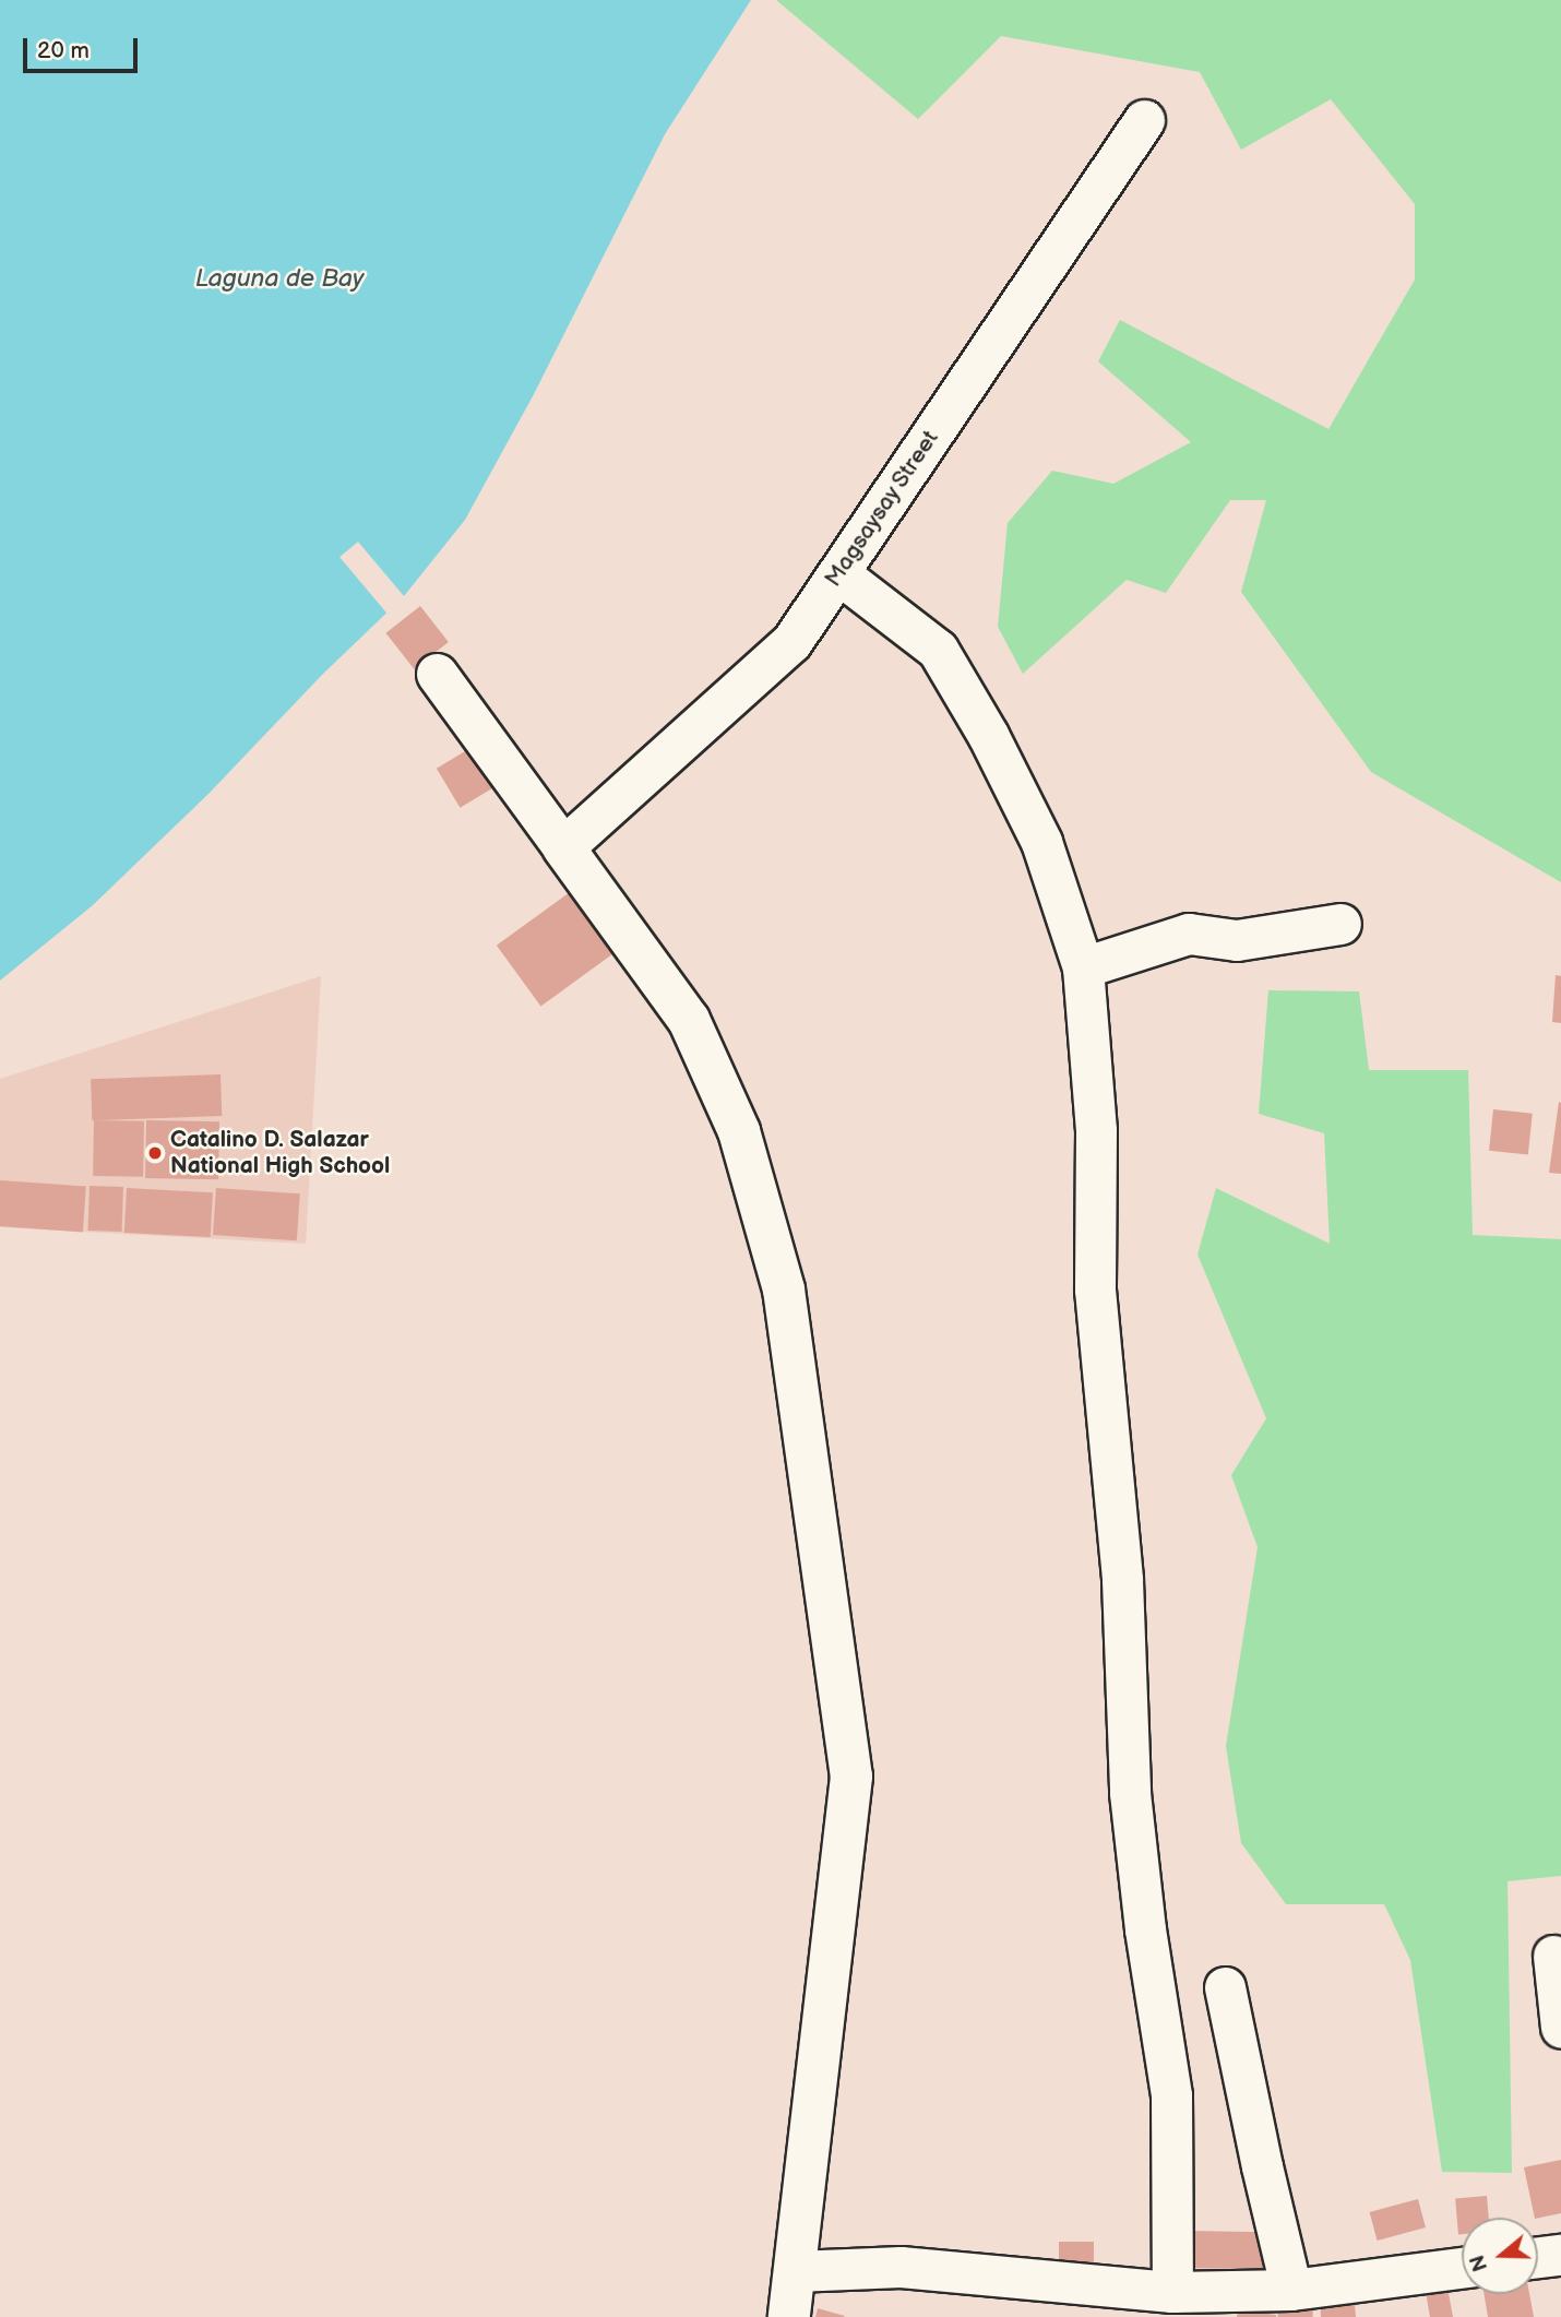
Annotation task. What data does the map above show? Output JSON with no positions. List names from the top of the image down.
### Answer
{
  "streets": {
    "street": ["Magsaysay Street"]
  },
  "water": ["Laguna de Bay"],
  "places": ["Catalino D. Salazar National High School"],
  "scale_bar": "20 m",
  "north": "left"
}
